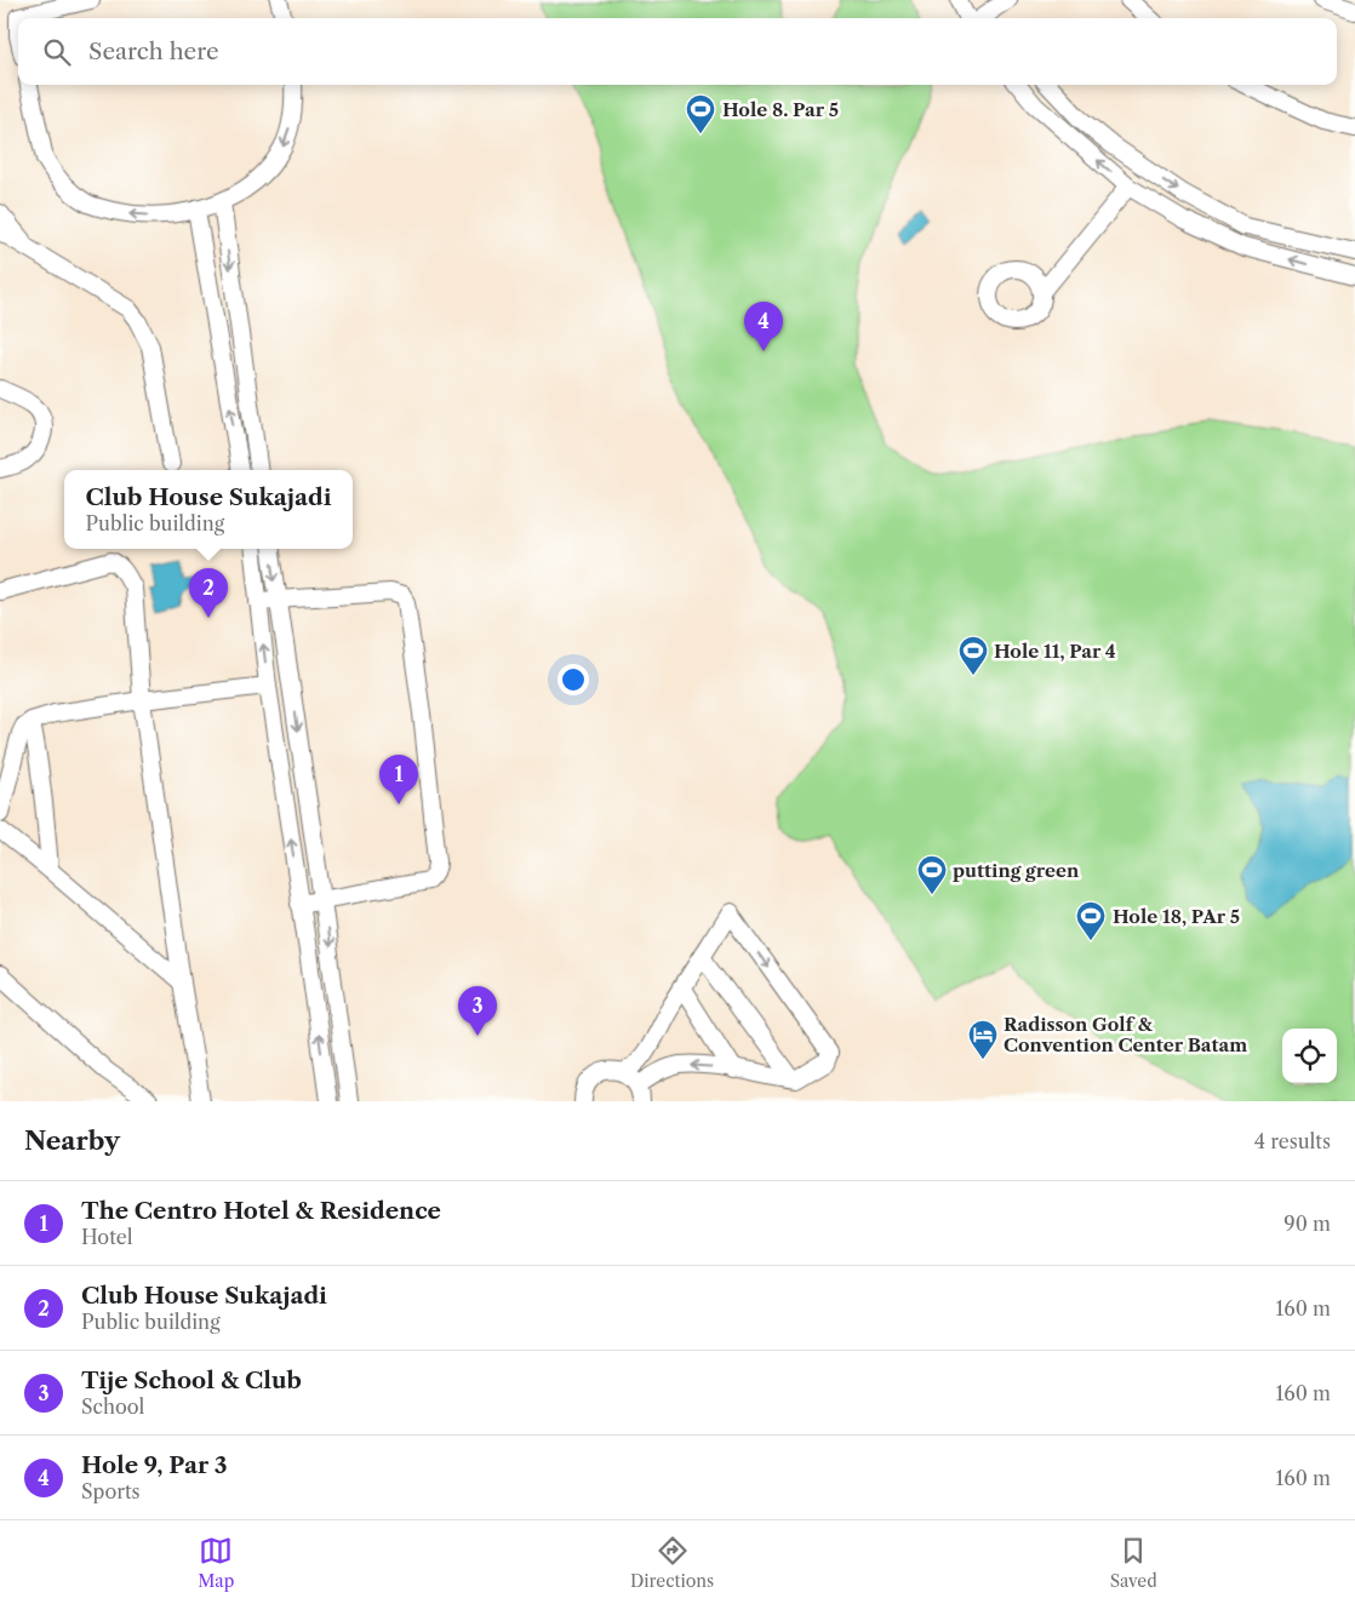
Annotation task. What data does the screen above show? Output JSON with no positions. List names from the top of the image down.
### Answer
{
  "places": {
    "sports": [
      "Hole 8. Par 5",
      "Hole 11, Par 4",
      "putting green",
      "Hole 18, PAr 5"
    ],
    "hotel": ["Radisson Golf & Convention Center Batam"]
  },
  "page": {
    "search": "Search here",
    "pins": [
      "4",
      "2",
      "1",
      "3"
    ],
    "popup": ["Club House Sukajadi", "Public building"],
    "heading": ["Nearby", "4 results"],
    "list": [
      {
        "mark": "1",
        "name": "The Centro Hotel & Residence",
        "note": "Hotel",
        "value": "90 m"
      },
      {
        "mark": "2",
        "name": "Club House Sukajadi",
        "note": "Public building",
        "value": "160 m"
      },
      {
        "mark": "3",
        "name": "Tije School & Club",
        "note": "School",
        "value": "160 m"
      },
      {
        "mark": "4",
        "name": "Hole 9, Par 3",
        "note": "Sports",
        "value": "160 m"
      }
    ],
    "nav": ["Map", "Directions", "Saved"]
  }
}
